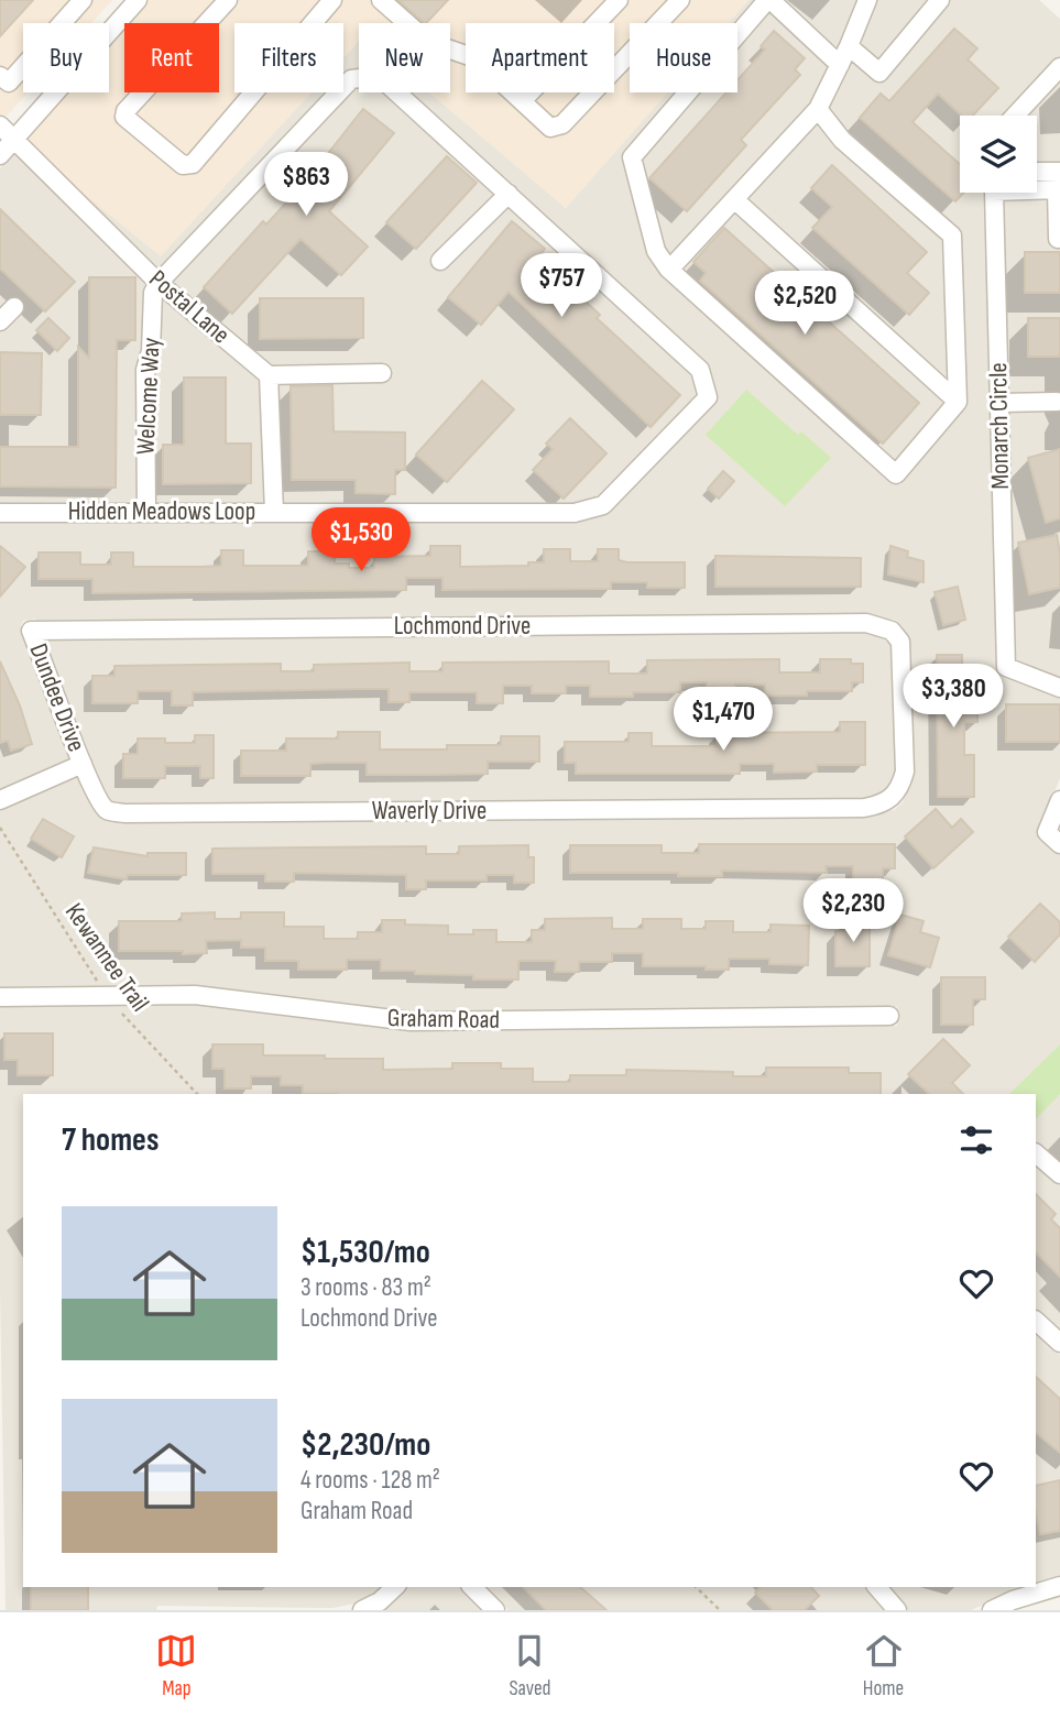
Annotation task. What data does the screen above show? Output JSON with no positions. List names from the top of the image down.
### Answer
{
  "streets": {
    "street": [
      "Postal Lane",
      "Welcome Way",
      "Monarch Circle",
      "Hidden Meadows Loop",
      "Lochmond Drive",
      "Dundee Drive",
      "Waverly Drive",
      "Graham Road"
    ],
    "path": ["Kewannee Trail"]
  },
  "crossings": [
    ["Postal Lane", "Welcome Way"],
    ["Postal Lane", "Hidden Meadows Loop"],
    ["Welcome Way", "Hidden Meadows Loop"],
    ["Lochmond Drive", "Dundee Drive"],
    ["Lochmond Drive", "Waverly Drive"],
    ["Dundee Drive", "Waverly Drive"],
    ["Kewannee Trail", "Graham Road"]
  ],
  "page": {
    "chip": [
      "Buy",
      "Rent",
      "Filters",
      "New",
      "Apartment",
      "House"
    ],
    "price": [
      "$863",
      "$757",
      "$2,520",
      "$1,530",
      "$3,380",
      "$1,470",
      "$2,230"
    ],
    "heading": "7 homes",
    "list": [
      {
        "name": "$1,530/mo",
        "note": "3 rooms · 83 m² · Lochmond Drive"
      },
      {
        "name": "$2,230/mo",
        "note": "4 rooms · 128 m² · Graham Road"
      }
    ],
    "tabs": ["Map", "Saved", "Home"]
  }
}
